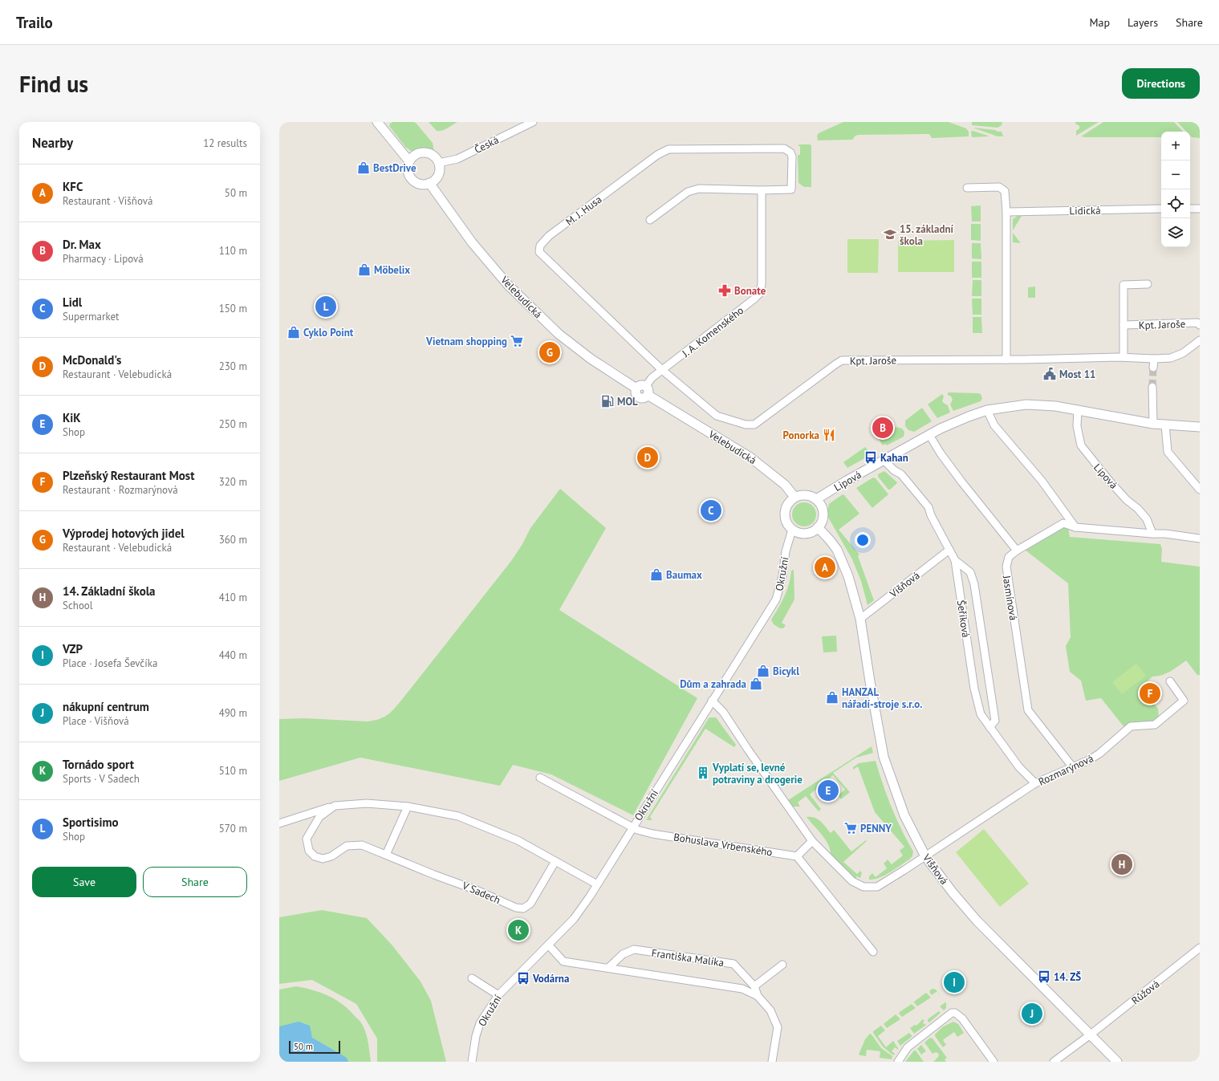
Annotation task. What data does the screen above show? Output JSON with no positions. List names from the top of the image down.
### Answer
{
  "streets": {
    "street": [
      "Česká",
      "M. J. Husa",
      "Lidická",
      "Velebudická",
      "Kpt. Jaroše",
      "J. A. Komenského",
      "Lipová",
      "Okružní",
      "Višňová",
      "Jasmínová",
      "Šeříková",
      "Rozmarýnová",
      "Bohuslava Vrbenského",
      "V Sadech",
      "Františka Malíka",
      "Růžová"
    ]
  },
  "crossings": [
    ["Česká", "Velebudická"],
    ["M. J. Husa", "Kpt. Jaroše"],
    ["M. J. Husa", "J. A. Komenského"],
    ["Velebudická", "J. A. Komenského"],
    ["Velebudická", "Lipová"],
    ["Velebudická", "Okružní"],
    ["Velebudická", "Višňová"],
    ["Kpt. Jaroše", "J. A. Komenského"],
    ["Lipová", "Okružní"],
    ["Lipová", "Višňová"],
    ["Lipová", "Jasmínová"],
    ["Lipová", "Šeříková"],
    ["Okružní", "Višňová"],
    ["Okružní", "Rozmarýnová"],
    ["Okružní", "Bohuslava Vrbenského"],
    ["Okružní", "Františka Malíka"],
    ["Višňová", "Šeříková"],
    ["Višňová", "Rozmarýnová"],
    ["Višňová", "Růžová"],
    ["Jasmínová", "Rozmarýnová"],
    ["Šeříková", "Rozmarýnová"]
  ],
  "places": {
    "shop": [
      "BestDrive",
      "Möbelix",
      "Cyklo Point",
      "Baumax",
      "Bicykl",
      "Dům a zahrada",
      "HANZAL nářadí-stroje s.r.o."
    ],
    "school or university": ["15. základní škola"],
    "pharmacy": ["Bonate"],
    "supermarket": ["Vietnam shopping", "PENNY"],
    "public building": ["Most 11"],
    "fuel station": ["MOL"],
    "restaurant": ["Ponorka"],
    "bus stop": ["Kahan", "14. ZŠ", "Vodárna"],
    "building": ["Vyplatí se, levné potraviny a drogerie"]
  },
  "scale_bar": "50 m",
  "page": {
    "header": "Trailo",
    "nav": ["Map", "Layers", "Share"],
    "buttons": [
      "Directions",
      ["Save", "Share"]
    ],
    "title": "Find us",
    "heading": ["Nearby", "12 results"],
    "map_buttons": ["+", "−"],
    "list": [
      {
        "mark": "A",
        "name": "KFC",
        "note": "Restaurant · Višňová",
        "value": "50 m"
      },
      {
        "mark": "B",
        "name": "Dr. Max",
        "note": "Pharmacy · Lipová",
        "value": "110 m"
      },
      {
        "mark": "C",
        "name": "Lidl",
        "note": "Supermarket",
        "value": "150 m"
      },
      {
        "mark": "D",
        "name": "McDonald's",
        "note": "Restaurant · Velebudická",
        "value": "230 m"
      },
      {
        "mark": "E",
        "name": "KiK",
        "note": "Shop",
        "value": "250 m"
      },
      {
        "mark": "F",
        "name": "Plzeňský Restaurant Most",
        "note": "Restaurant · Rozmarýnová",
        "value": "320 m"
      },
      {
        "mark": "G",
        "name": "Výprodej hotových jidel",
        "note": "Restaurant · Velebudická",
        "value": "360 m"
      },
      {
        "mark": "H",
        "name": "14. Základní škola",
        "note": "School",
        "value": "410 m"
      },
      {
        "mark": "I",
        "name": "VZP",
        "note": "Place · Josefa Ševčíka",
        "value": "440 m"
      },
      {
        "mark": "J",
        "name": "nákupní centrum",
        "note": "Place · Višňová",
        "value": "490 m"
      },
      {
        "mark": "K",
        "name": "Tornádo sport",
        "note": "Sports · V Sadech",
        "value": "510 m"
      },
      {
        "mark": "L",
        "name": "Sportisimo",
        "note": "Shop",
        "value": "570 m"
      }
    ],
    "pins": [
      "L",
      "G",
      "B",
      "D",
      "C",
      "A",
      "F",
      "E",
      "H",
      "K",
      "I",
      "J"
    ],
    "scale": "50 m"
  }
}
